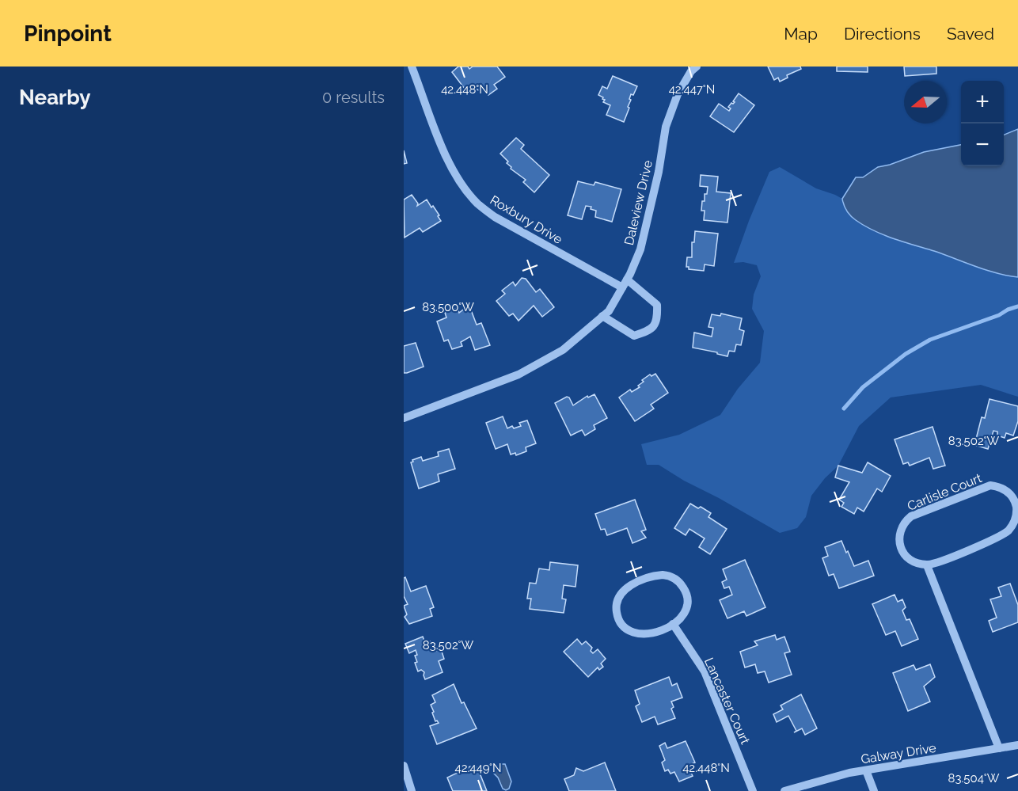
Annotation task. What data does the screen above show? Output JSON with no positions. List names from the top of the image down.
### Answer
{
  "streets": {
    "street": [
      "Daleview Drive",
      "Roxbury Drive",
      "Carlisle Court",
      "Lancaster Court",
      "Galway Drive"
    ]
  },
  "crossings": [
    ["Daleview Drive", "Roxbury Drive"]
  ],
  "north": "left",
  "page": {
    "header": "Pinpoint",
    "nav": ["Map", "Directions", "Saved"],
    "heading": ["Nearby", "0 results"],
    "map_buttons": ["+", "−"]
  },
  "coordinates": [
    "42.448°N",
    "42.447°N",
    "83.500°W",
    "83.502°W",
    "42.449°N",
    "83.504°W"
  ]
}
